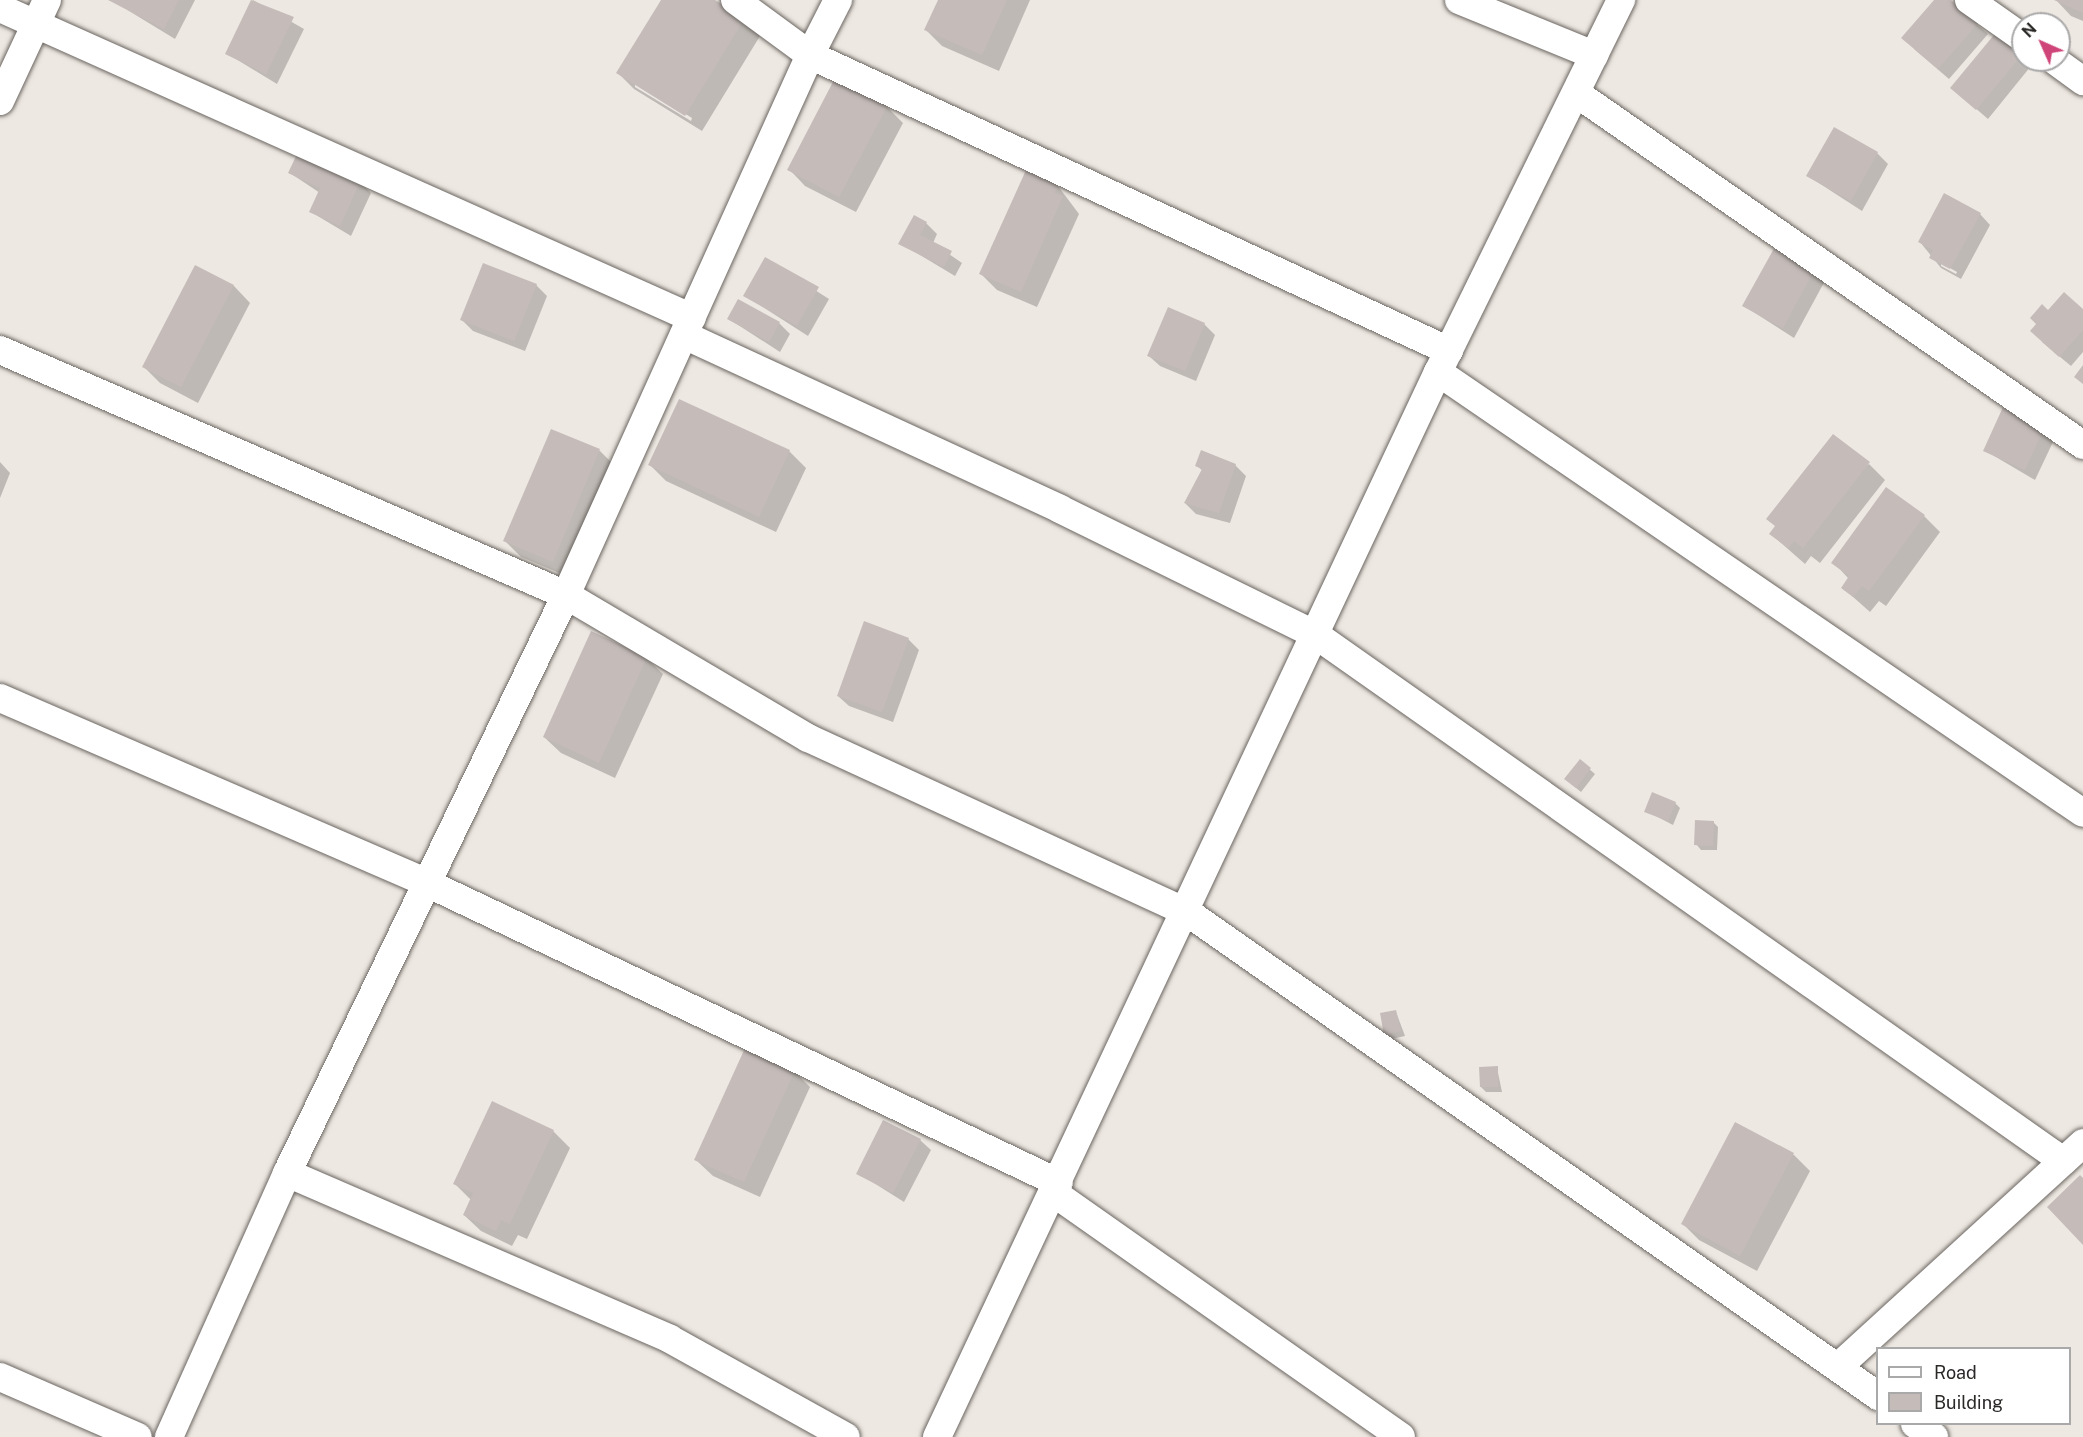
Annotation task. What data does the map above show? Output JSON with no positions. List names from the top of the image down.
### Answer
{
  "legend": ["Road", "Building"],
  "north": "top left"
}
